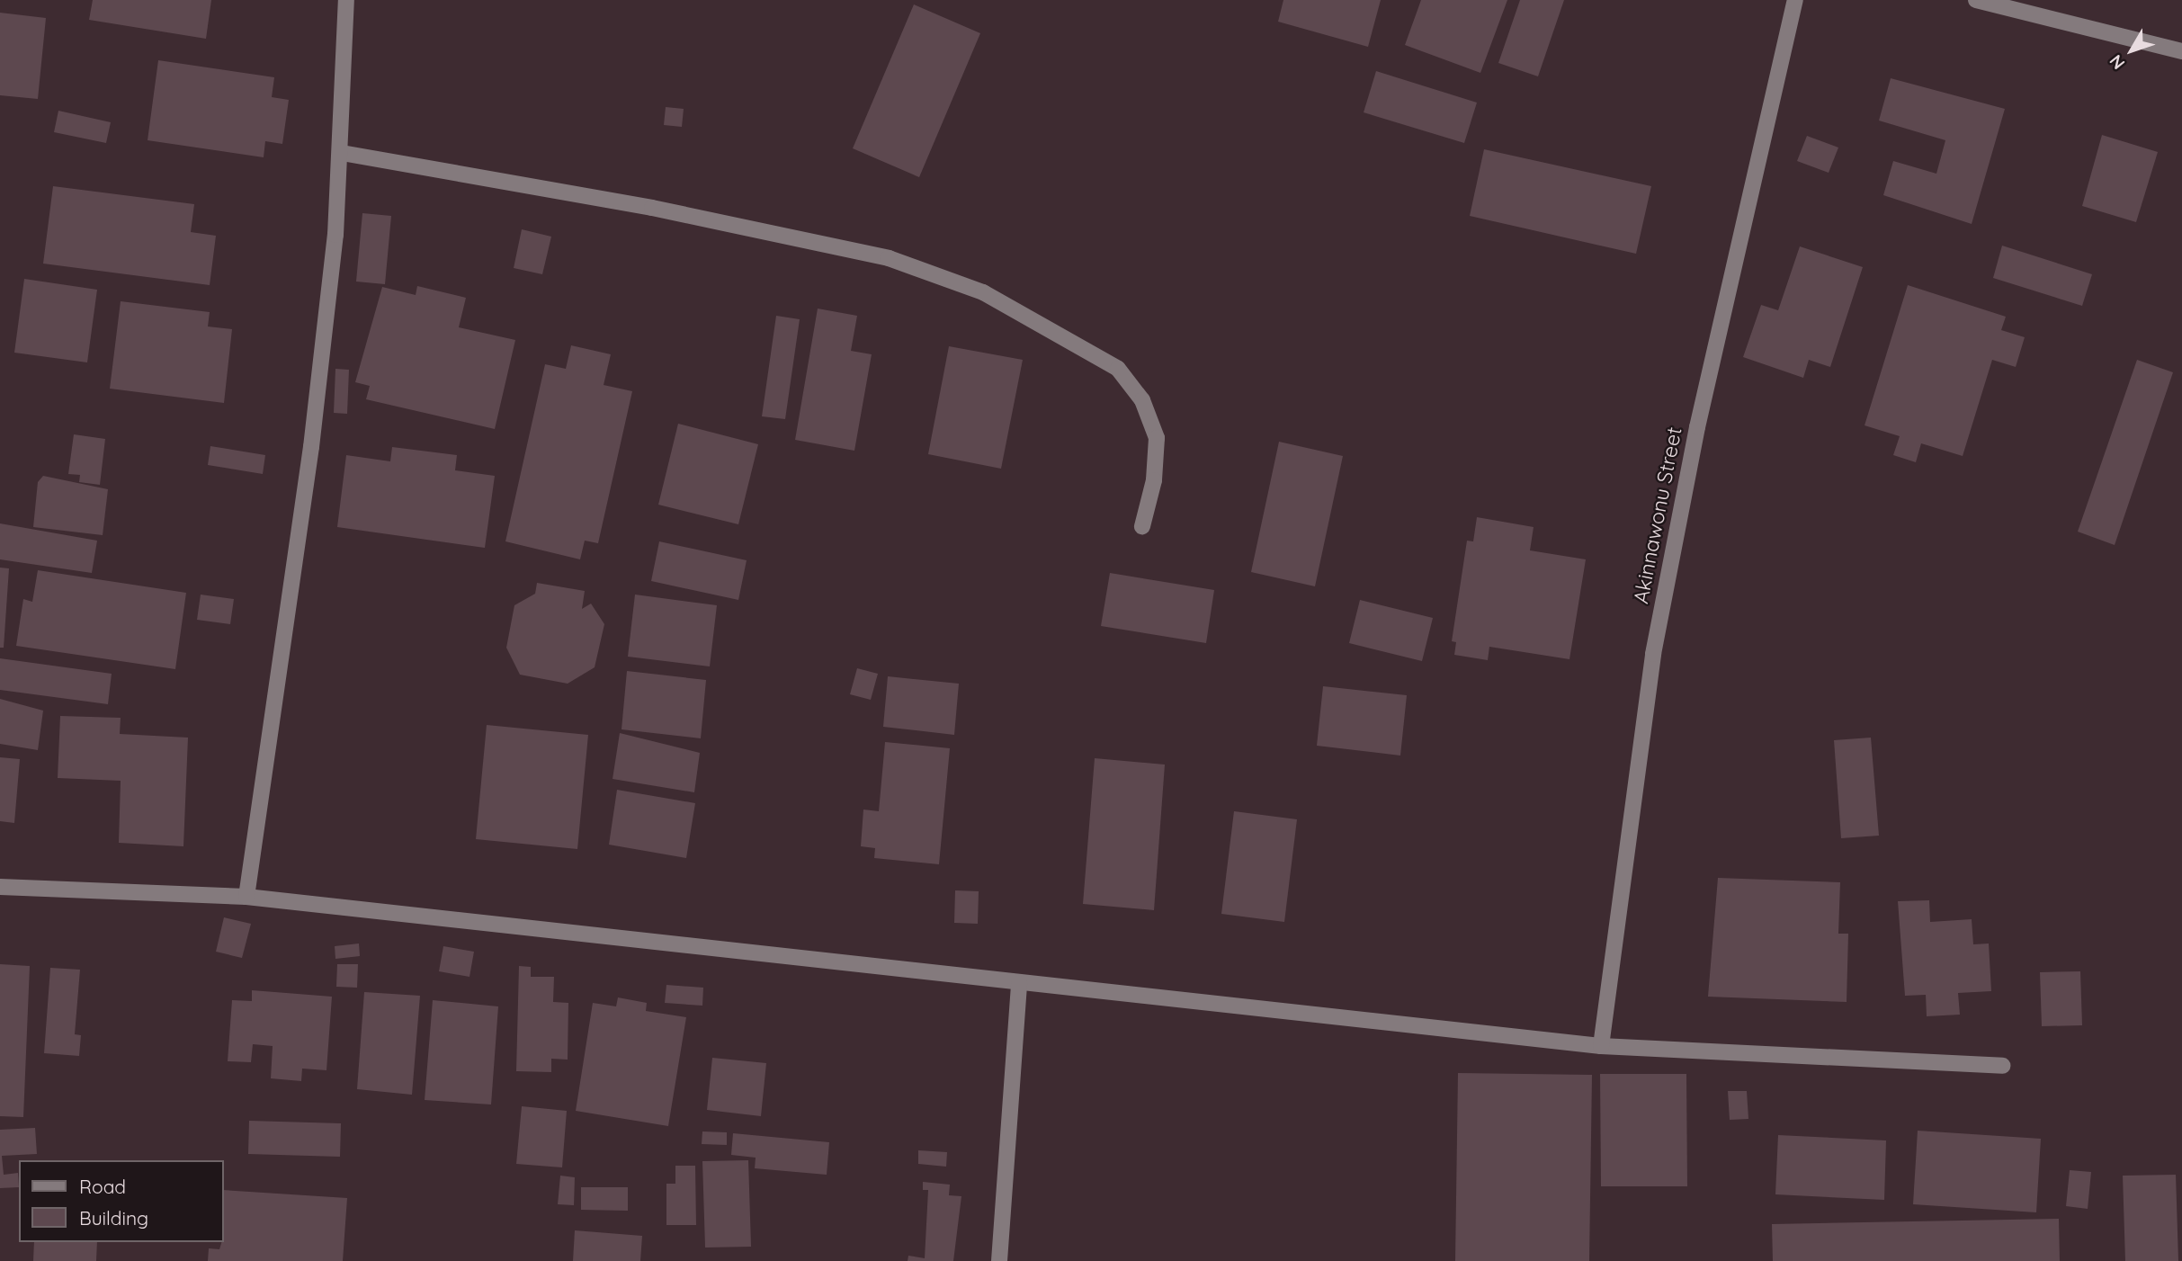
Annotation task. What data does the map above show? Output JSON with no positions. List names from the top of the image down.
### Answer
{
  "streets": {
    "street": ["Akinnawonu Street"]
  },
  "legend": ["Road", "Building"],
  "north": "bottom left"
}
